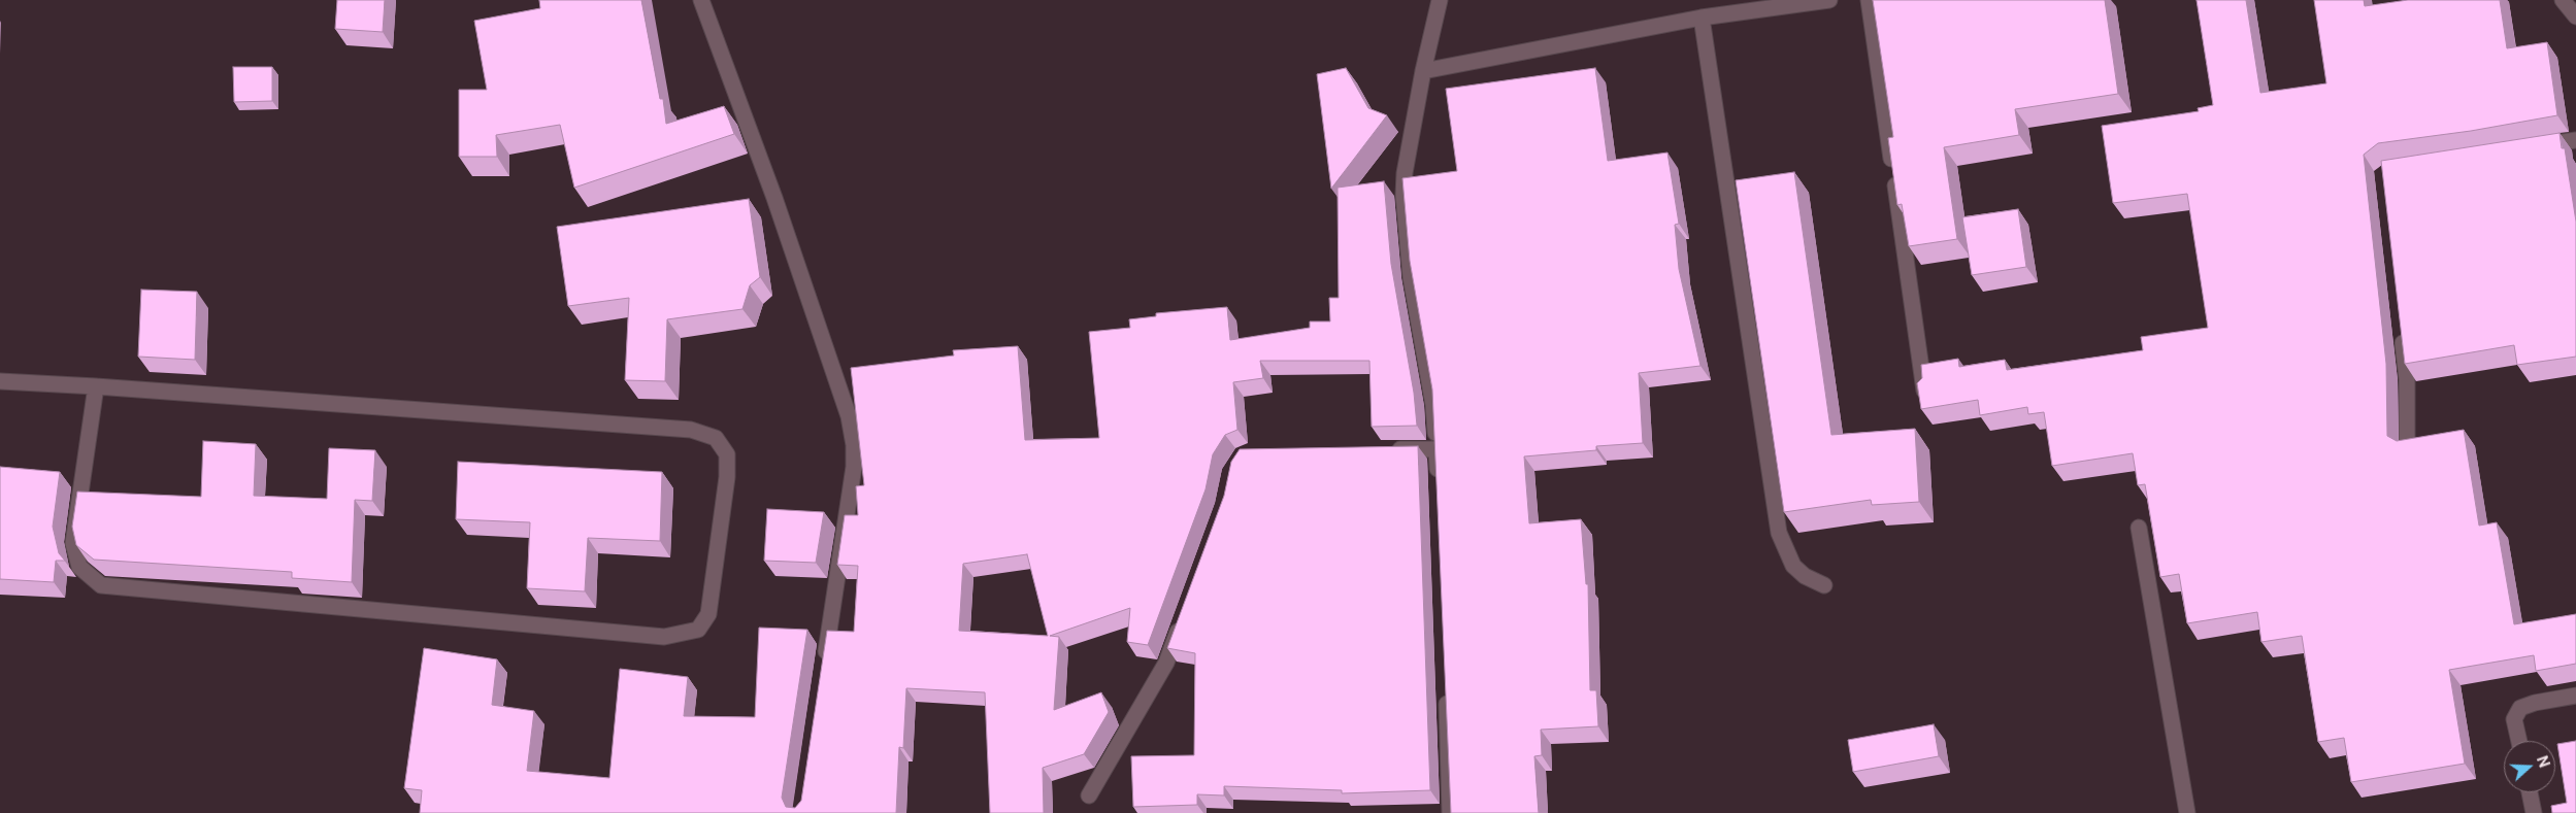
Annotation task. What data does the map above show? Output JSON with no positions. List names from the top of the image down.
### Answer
{
  "north": "right"
}
